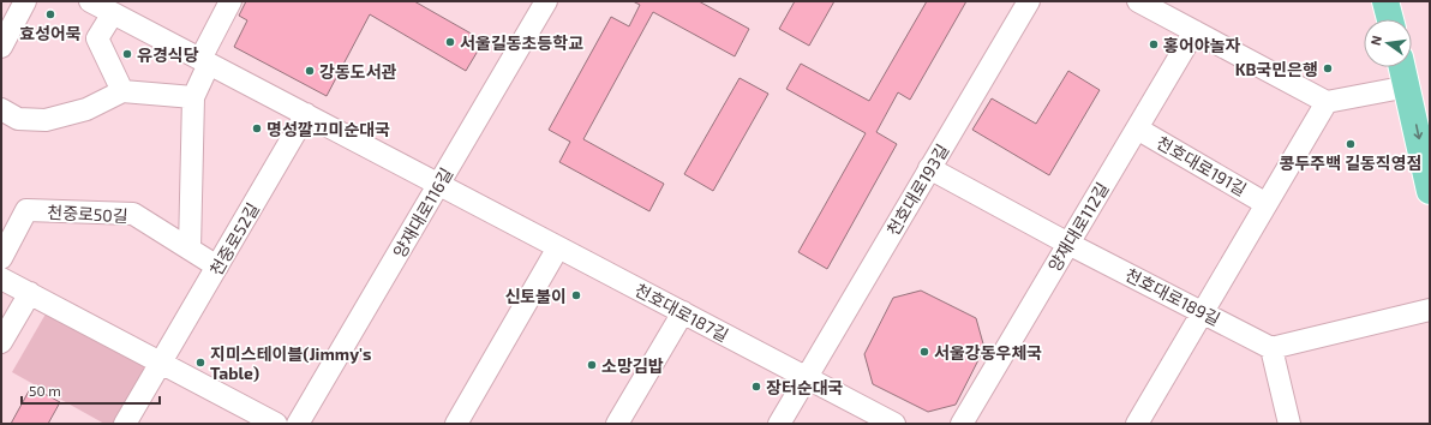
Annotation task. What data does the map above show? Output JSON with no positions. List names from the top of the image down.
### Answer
{
  "streets": {
    "street": [
      "천호대로191길",
      "천호대로193길",
      "양재대로116길",
      "천중로50길",
      "양재대로112길",
      "천중로52길",
      "천호대로189길",
      "천호대로187길"
    ]
  },
  "crossings": [
    ["천호대로191길", "양재대로112길"],
    ["천호대로193길", "천호대로189길"],
    ["천호대로193길", "천호대로187길"],
    ["양재대로116길", "천호대로187길"],
    ["천중로50길", "천중로52길"],
    ["양재대로112길", "천호대로189길"]
  ],
  "places": [
    "효성어묵",
    "서울길동초등학교",
    "홍어야놀자",
    "유경식당",
    "KB국민은행",
    "강동도서관",
    "명성깔끄미순대국",
    "콩두주백 길동직영점",
    "신토불이",
    "서울강동우체국",
    "지미스테이블(Jimmy's Table)",
    "소망김밥",
    "장터순대국"
  ],
  "scale_bar": "50 m",
  "north": "left"
}
